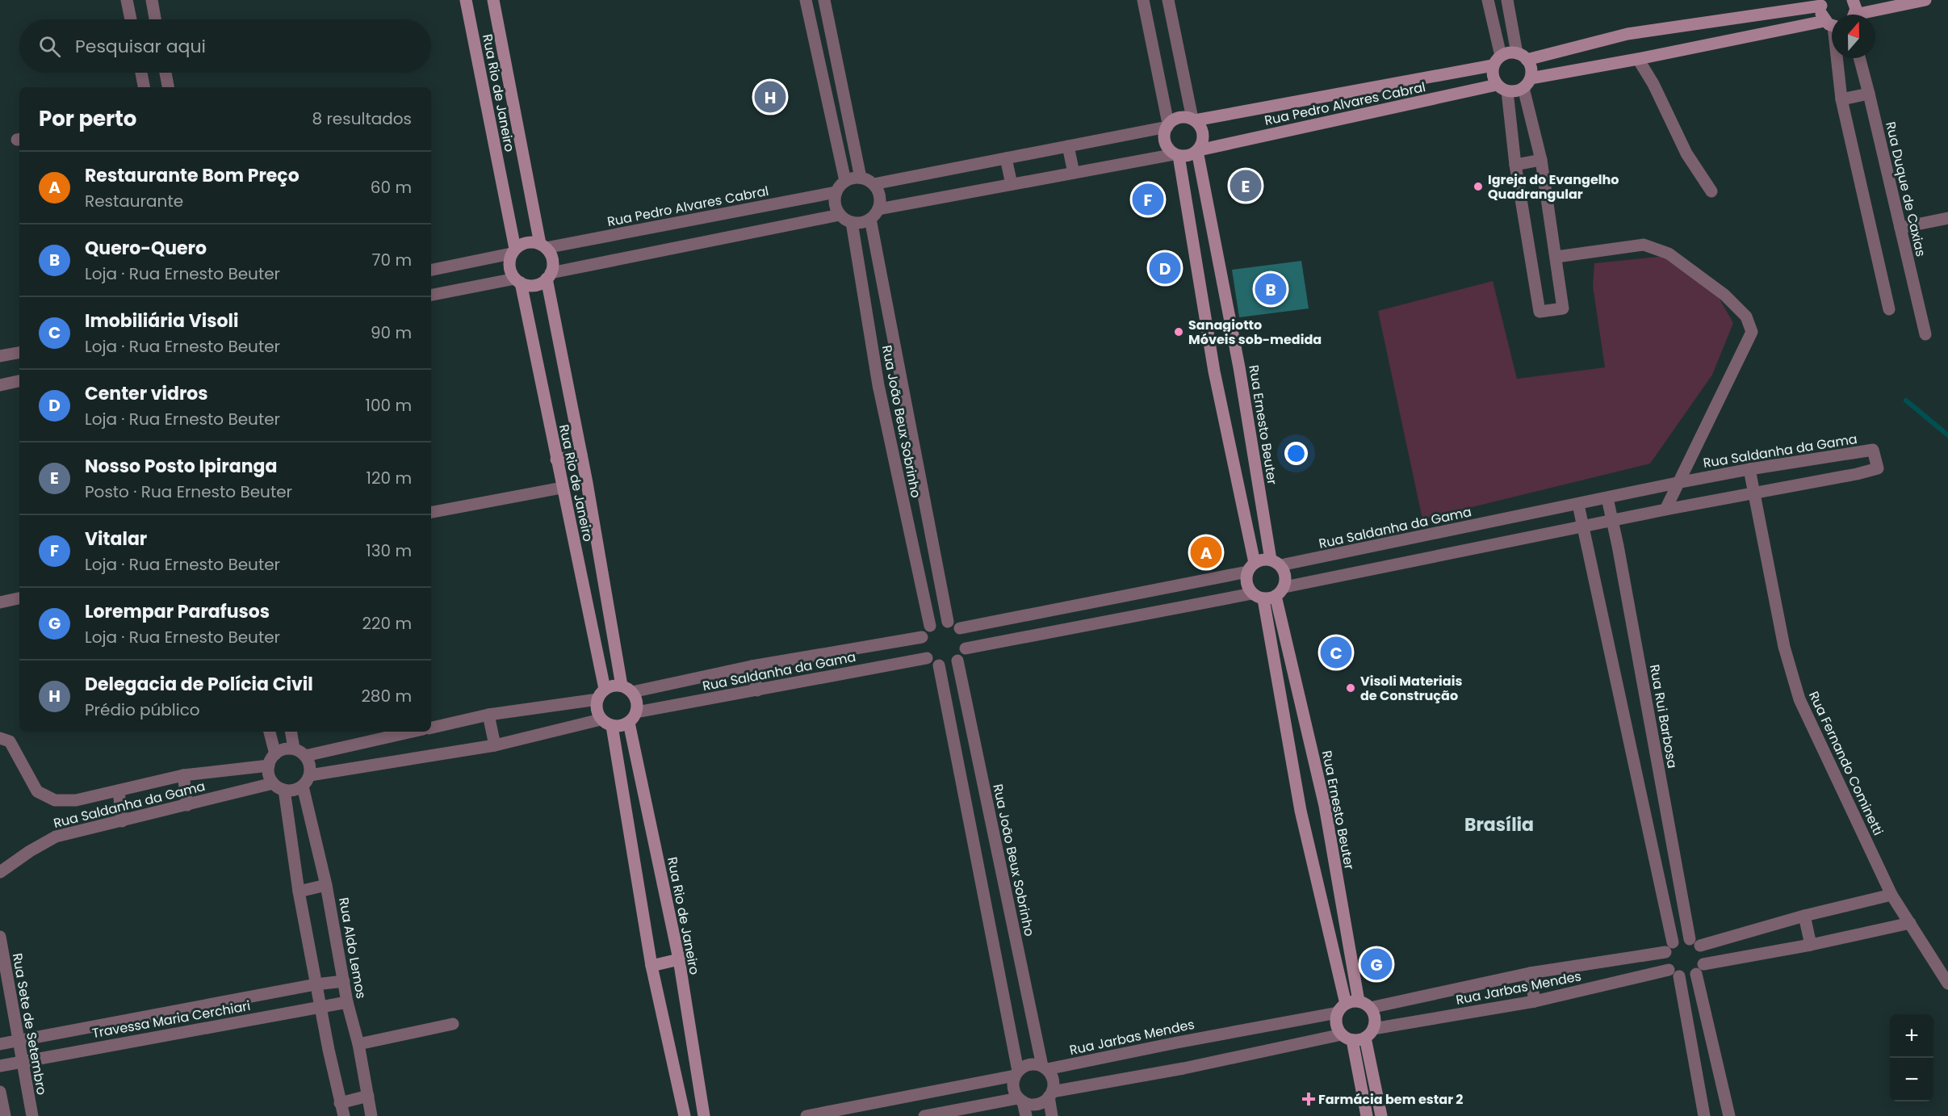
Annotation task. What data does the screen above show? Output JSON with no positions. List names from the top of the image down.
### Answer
{
  "streets": {
    "street": [
      "Rua Rio de Janeiro",
      "Rua Pedro Alvares Cabral",
      "Rua Duque de Caxias",
      "Rua João Beux Sobrinho",
      "Rua Ernesto Beuter",
      "Rua Saldanha da Gama",
      "Rua Rui Barbosa",
      "Rua Fernando Cominetti",
      "Rua Aldo Lemos",
      "Rua Jarbas Mendes",
      "Travessa Maria Cerchiari",
      "Rua Sete de Setembro"
    ]
  },
  "crossings": [
    ["Rua Rio de Janeiro", "Rua Pedro Alvares Cabral"],
    ["Rua Rio de Janeiro", "Rua Saldanha da Gama"],
    ["Rua Pedro Alvares Cabral", "Rua João Beux Sobrinho"],
    ["Rua Pedro Alvares Cabral", "Rua Ernesto Beuter"],
    ["Rua João Beux Sobrinho", "Rua Saldanha da Gama"],
    ["Rua João Beux Sobrinho", "Rua Jarbas Mendes"],
    ["Rua Ernesto Beuter", "Rua Saldanha da Gama"],
    ["Rua Ernesto Beuter", "Rua Jarbas Mendes"],
    ["Rua Saldanha da Gama", "Rua Rui Barbosa"],
    ["Rua Saldanha da Gama", "Rua Fernando Cominetti"],
    ["Rua Saldanha da Gama", "Rua Aldo Lemos"],
    ["Rua Rui Barbosa", "Rua Jarbas Mendes"],
    ["Rua Aldo Lemos", "Travessa Maria Cerchiari"],
    ["Travessa Maria Cerchiari", "Rua Sete de Setembro"]
  ],
  "districts": ["Brasília"],
  "places": {
    "other": ["Igreja do Evangelho Quadrangular", "Sanagiotto Móveis sob-medida", "Visoli Materiais de Construção"],
    "health": ["Farmácia bem estar 2"]
  },
  "north": "top",
  "page": {
    "search": "Pesquisar aqui",
    "pins": [
      "H",
      "E",
      "F",
      "D",
      "B",
      "A",
      "C",
      "G"
    ],
    "heading": ["Por perto", "8 resultados"],
    "list": [
      {
        "mark": "A",
        "name": "Restaurante Bom Preço",
        "note": "Restaurante",
        "value": "60 m"
      },
      {
        "mark": "B",
        "name": "Quero-Quero",
        "note": "Loja · Rua Ernesto Beuter",
        "value": "70 m"
      },
      {
        "mark": "C",
        "name": "Imobiliária Visoli",
        "note": "Loja · Rua Ernesto Beuter",
        "value": "90 m"
      },
      {
        "mark": "D",
        "name": "Center vidros",
        "note": "Loja · Rua Ernesto Beuter",
        "value": "100 m"
      },
      {
        "mark": "E",
        "name": "Nosso Posto Ipiranga",
        "note": "Posto · Rua Ernesto Beuter",
        "value": "120 m"
      },
      {
        "mark": "F",
        "name": "Vitalar",
        "note": "Loja · Rua Ernesto Beuter",
        "value": "130 m"
      },
      {
        "mark": "G",
        "name": "Lorempar Parafusos",
        "note": "Loja · Rua Ernesto Beuter",
        "value": "220 m"
      },
      {
        "mark": "H",
        "name": "Delegacia de Polícia Civil",
        "note": "Prédio público",
        "value": "280 m"
      }
    ],
    "map_buttons": ["+", "−"]
  }
}
